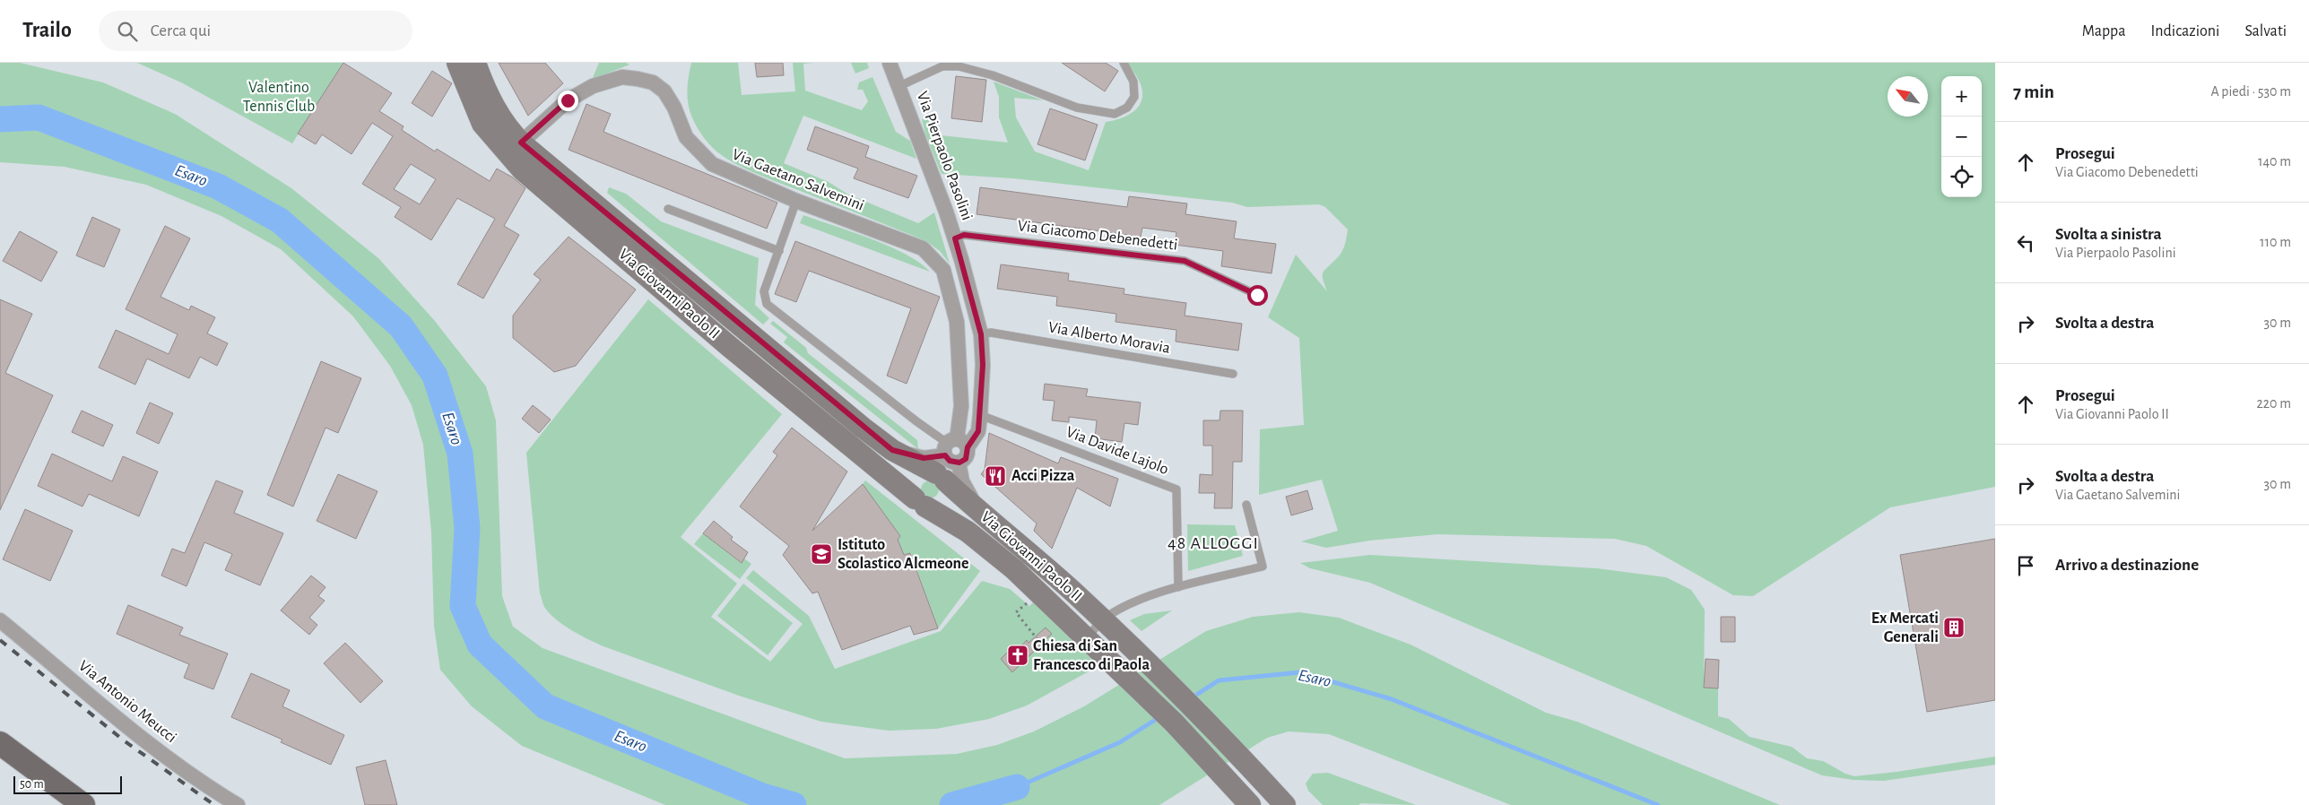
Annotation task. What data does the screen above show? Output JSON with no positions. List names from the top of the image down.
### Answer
{
  "streets": {
    "street": [
      "Via Pierpaolo Pasolini",
      "Via Gaetano Salvemini",
      "Via Giovanni Paolo II",
      "Via Antonio Meucci"
    ],
    "lane": ["Via Giacomo Debenedetti", "Via Alberto Moravia", "Via Davide Lajolo"]
  },
  "crossings": [
    ["Via Pierpaolo Pasolini", "Via Gaetano Salvemini"],
    ["Via Pierpaolo Pasolini", "Via Giacomo Debenedetti"],
    ["Via Pierpaolo Pasolini", "Via Giovanni Paolo II"],
    ["Via Pierpaolo Pasolini", "Via Alberto Moravia"],
    ["Via Pierpaolo Pasolini", "Via Davide Lajolo"],
    ["Via Gaetano Salvemini", "Via Giovanni Paolo II"]
  ],
  "districts": ["48 ALLOGGI"],
  "water": ["Esaro"],
  "parks": ["Valentino Tennis Club"],
  "places": {
    "restaurant": ["Acci Pizza"],
    "school or university": ["Istituto Scolastico Alcmeone"],
    "building": ["Ex Mercati Generali"],
    "church": ["Chiesa di San Francesco di Paola"]
  },
  "scale_bar": "50 m",
  "north": "top left",
  "page": {
    "header": "Trailo",
    "search": "Cerca qui",
    "nav": ["Mappa", "Indicazioni", "Salvati"],
    "heading": ["7 min", "A piedi · 530 m"],
    "map_buttons": ["+", "−"],
    "list": [
      ["Prosegui", "Via Giacomo Debenedetti", "140 m"],
      ["Svolta a sinistra", "Via Pierpaolo Pasolini", "110 m"],
      ["Svolta a destra", "30 m"],
      ["Prosegui", "Via Giovanni Paolo II", "220 m"],
      ["Svolta a destra", "Via Gaetano Salvemini", "30 m"],
      "Arrivo a destinazione"
    ],
    "scale": "50 m"
  }
}
